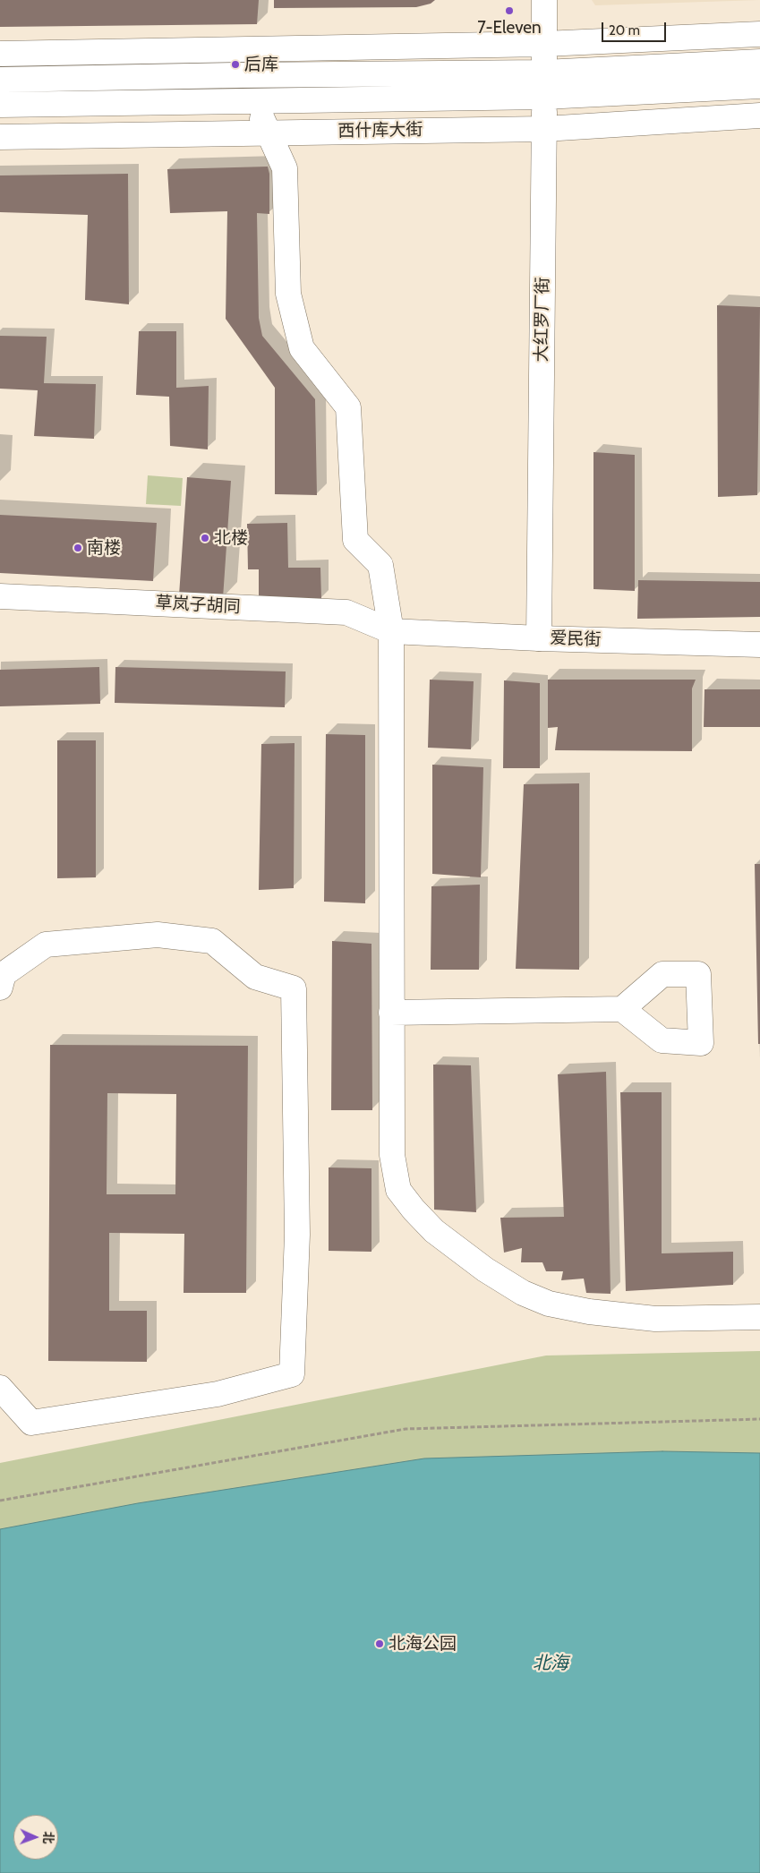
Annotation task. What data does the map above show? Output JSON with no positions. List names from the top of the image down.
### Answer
{
  "streets": {
    "street": [
      "西什库大街",
      "大红罗厂街",
      "草岚子胡同",
      "爱民街"
    ]
  },
  "crossings": [
    ["西什库大街", "大红罗厂街"],
    ["大红罗厂街", "爱民街"],
    ["草岚子胡同", "爱民街"]
  ],
  "water": ["北海"],
  "places": [
    "7-Eleven",
    "后库",
    "北楼",
    "南楼",
    "北海公园"
  ],
  "scale_bar": "20 m",
  "north": "right"
}
